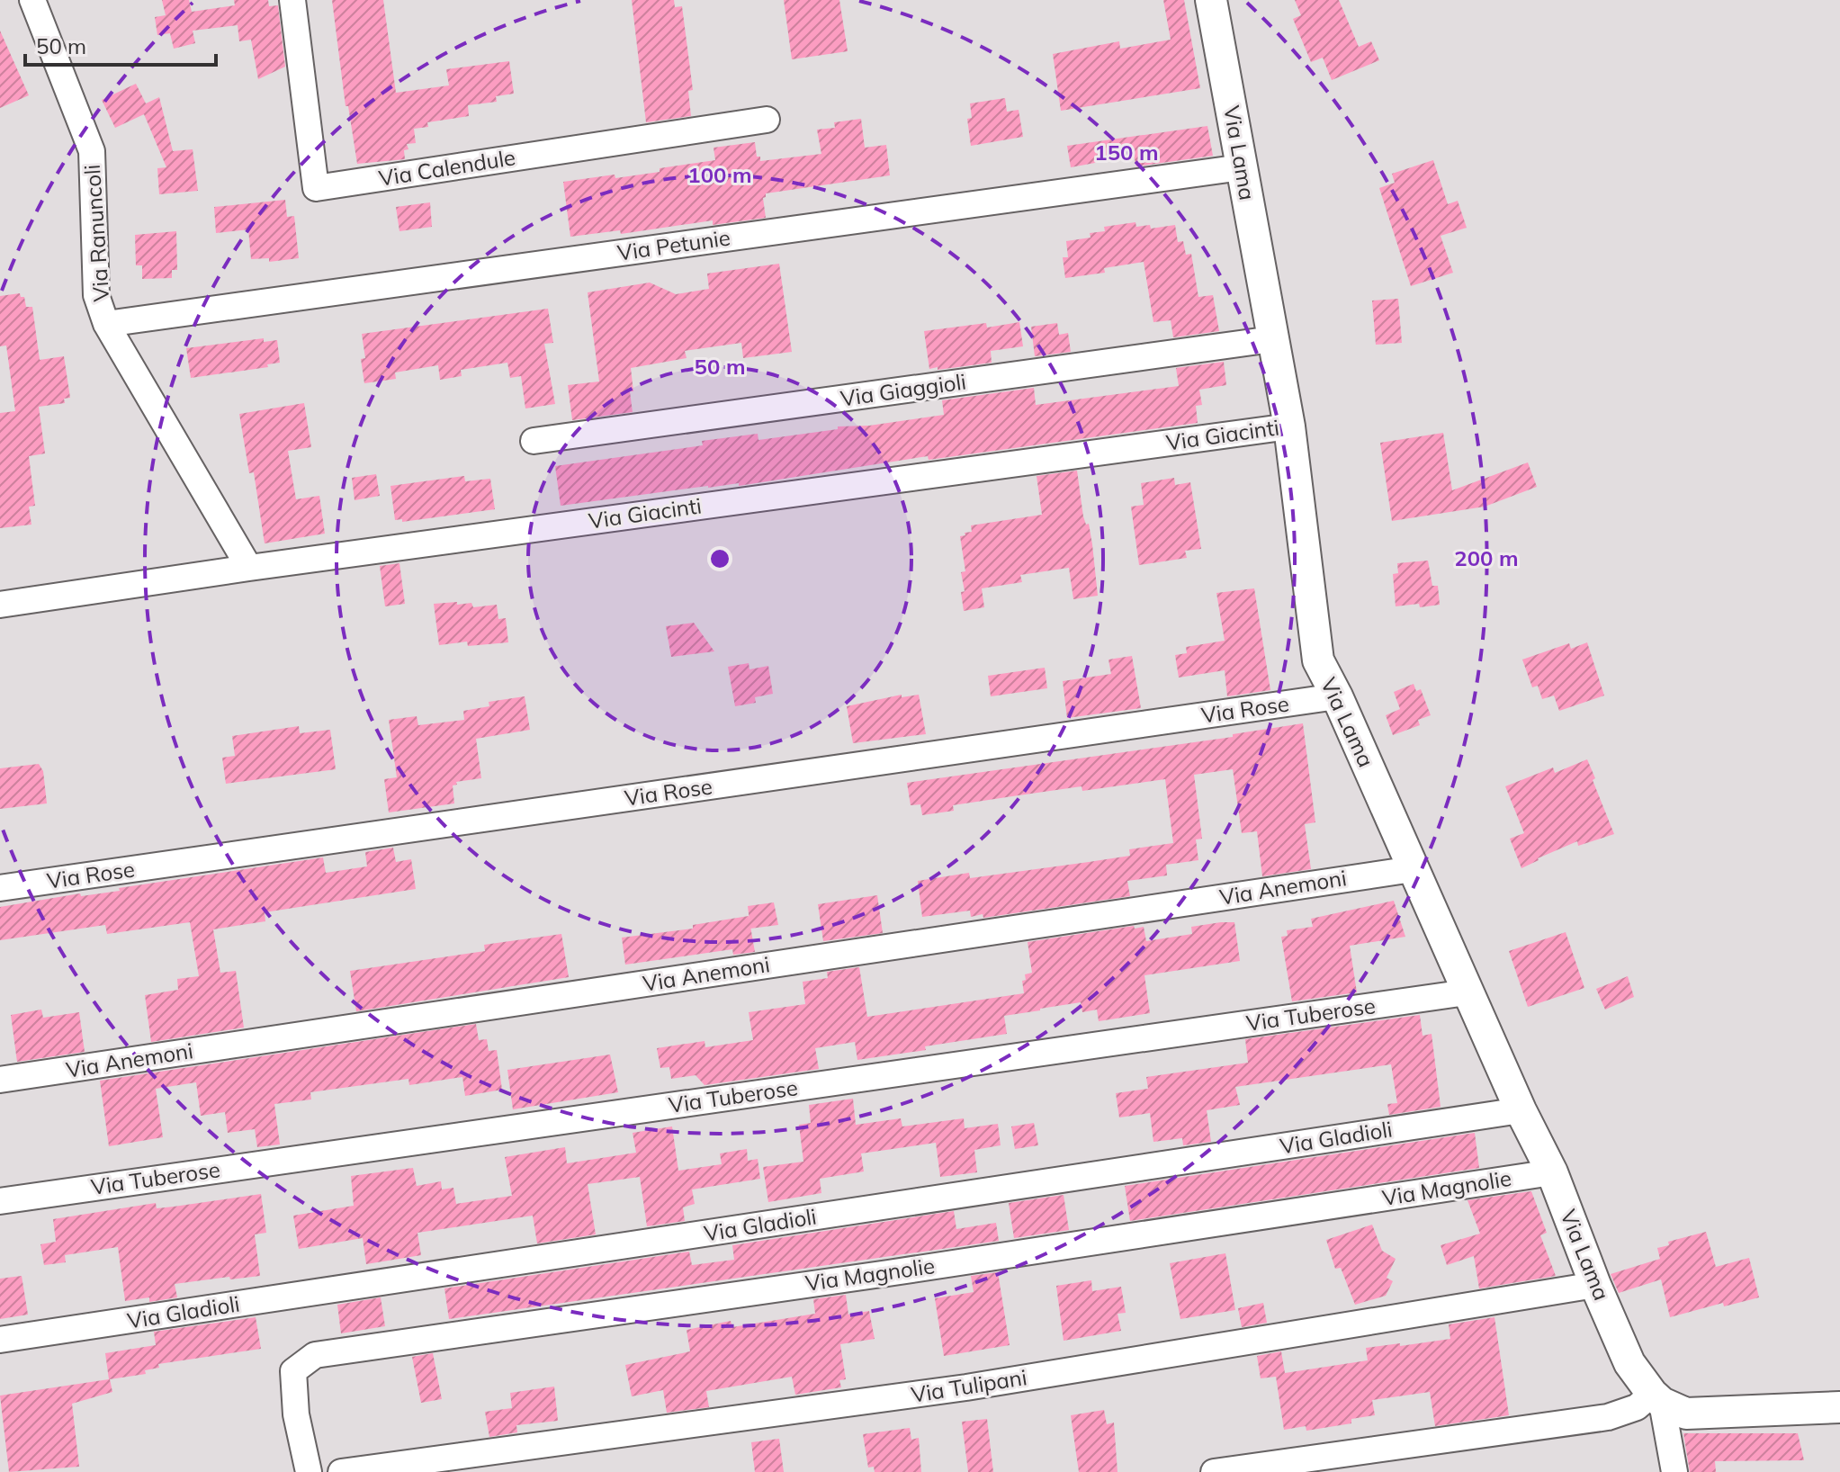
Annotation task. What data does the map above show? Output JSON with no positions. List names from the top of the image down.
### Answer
{
  "streets": {
    "street": [
      "Via Lama",
      "Via Calendule",
      "Via Ranuncoli",
      "Via Petunie",
      "Via Giaggioli",
      "Via Giacinti",
      "Via Rose",
      "Via Anemoni",
      "Via Tuberose",
      "Via Gladioli",
      "Via Magnolie",
      "Via Tulipani"
    ]
  },
  "crossings": [
    ["Via Lama", "Via Petunie"],
    ["Via Lama", "Via Giaggioli"],
    ["Via Lama", "Via Giacinti"],
    ["Via Lama", "Via Rose"],
    ["Via Lama", "Via Anemoni"],
    ["Via Lama", "Via Tuberose"],
    ["Via Lama", "Via Gladioli"],
    ["Via Lama", "Via Magnolie"],
    ["Via Lama", "Via Tulipani"],
    ["Via Ranuncoli", "Via Petunie"],
    ["Via Ranuncoli", "Via Giacinti"]
  ],
  "scale_bar": "50 m",
  "rings": [
    "150 m",
    "100 m",
    "50 m",
    "200 m"
  ]
}
